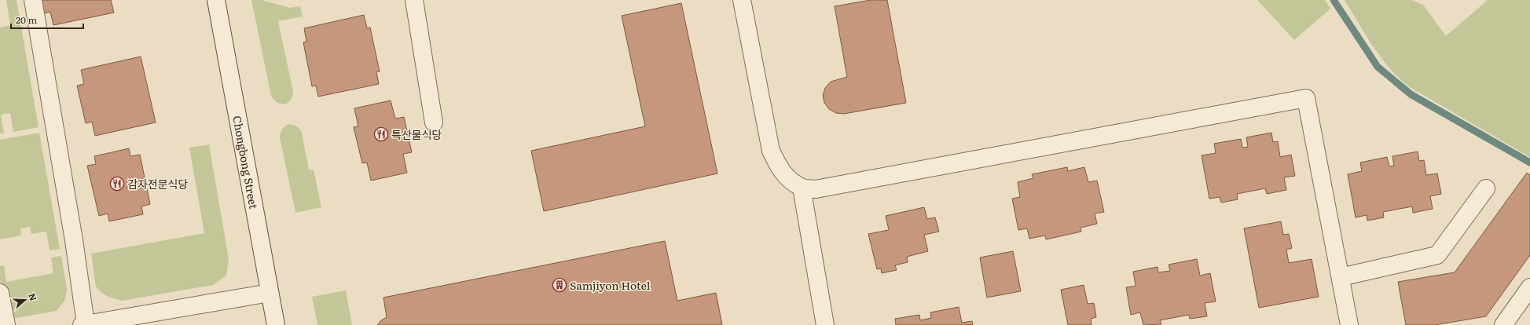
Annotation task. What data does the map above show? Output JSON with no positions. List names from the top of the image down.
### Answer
{
  "streets": {
    "street": ["Chongbong Street"]
  },
  "places": {
    "restaurant": ["특산물식당", "감자전문식당"],
    "building": ["Samjiyon Hotel"]
  },
  "scale_bar": "20 m",
  "north": "right"
}
